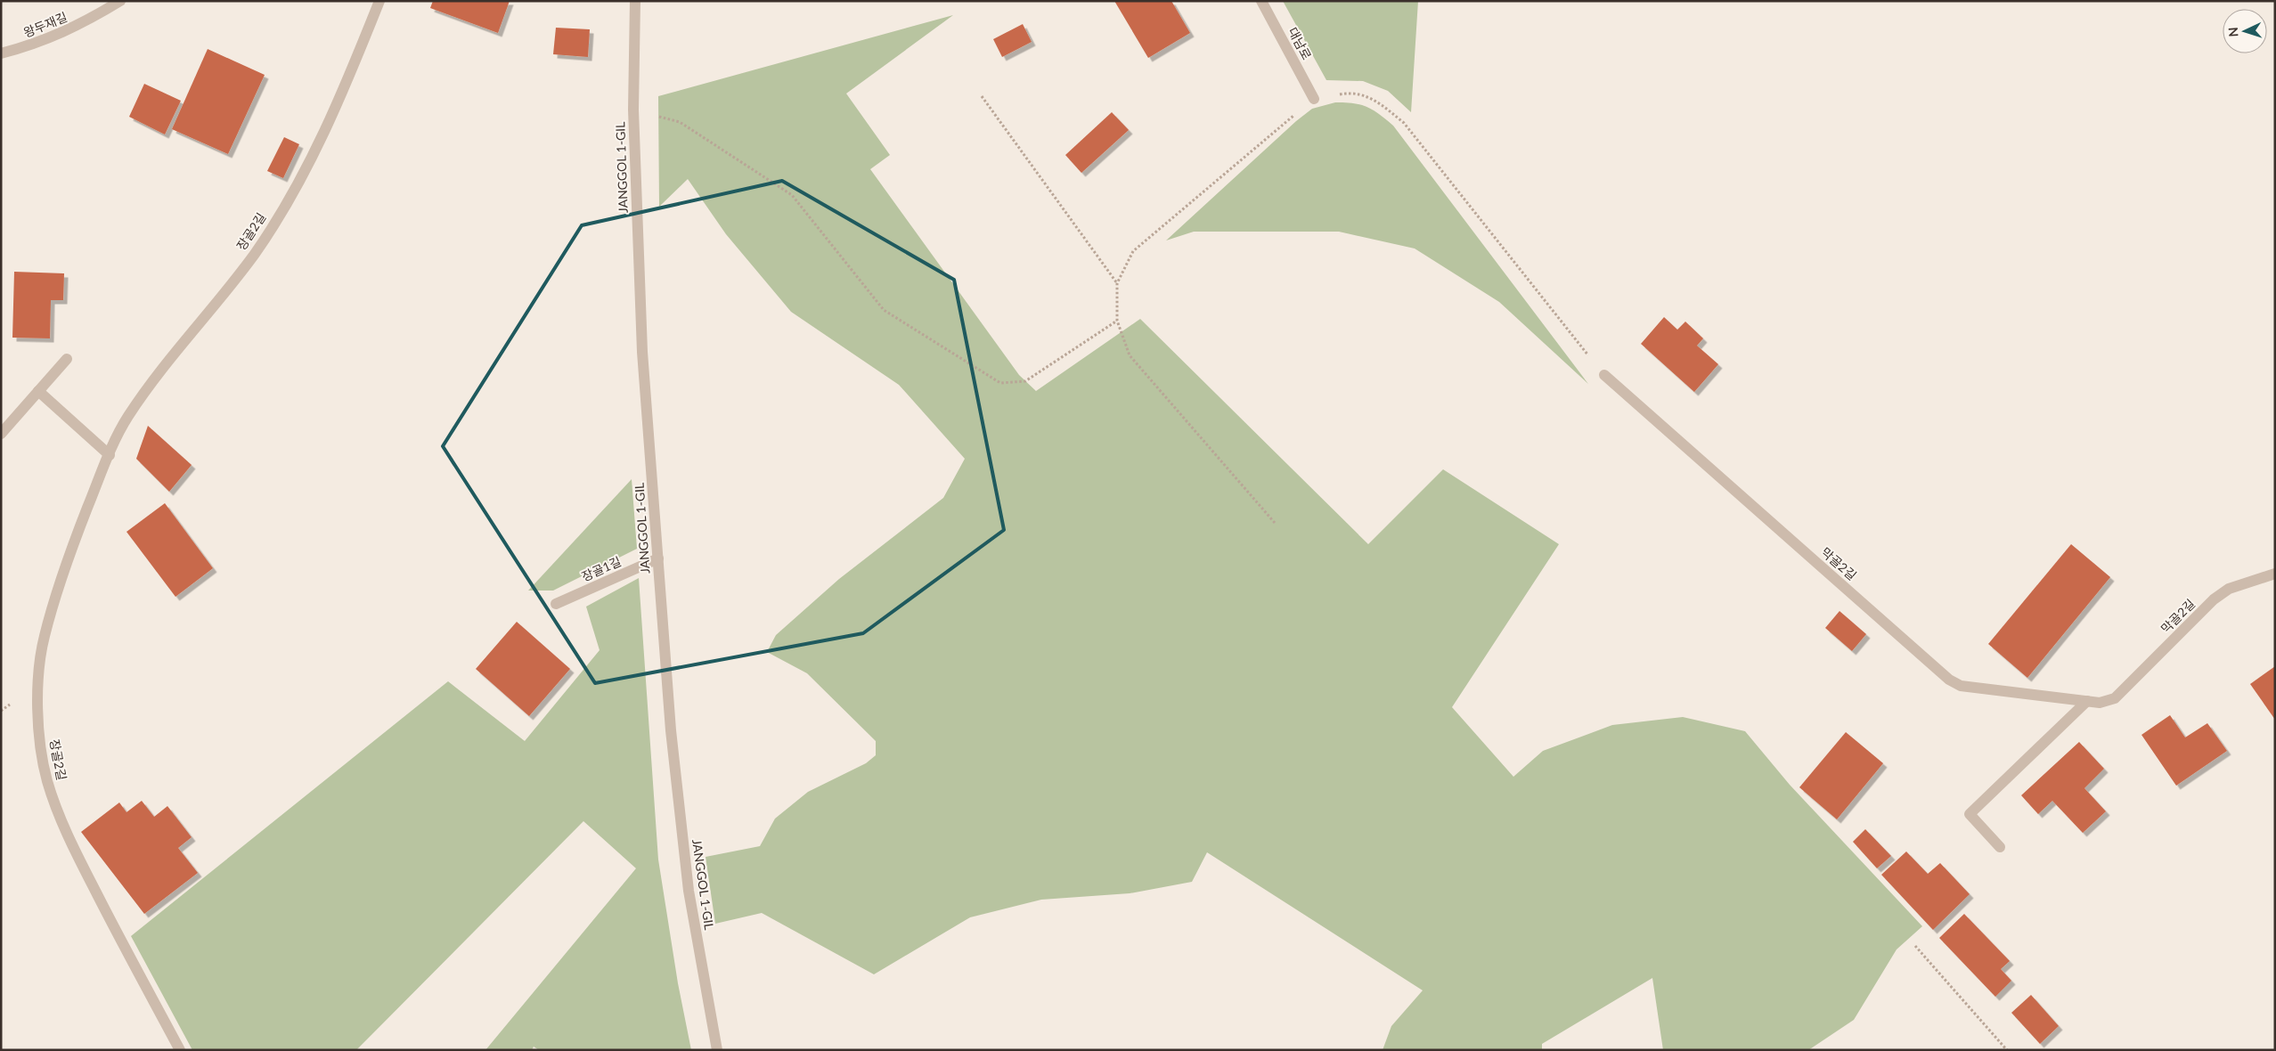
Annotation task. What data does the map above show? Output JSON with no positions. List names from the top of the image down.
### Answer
{
  "streets": {
    "street": [
      "왕두재길",
      "대남로",
      "JANGGOL 1-GIL",
      "장골2길",
      "막골2길",
      "장골1길"
    ]
  },
  "crossings": [
    ["JANGGOL 1-GIL", "장골1길"]
  ],
  "north": "left"
}
